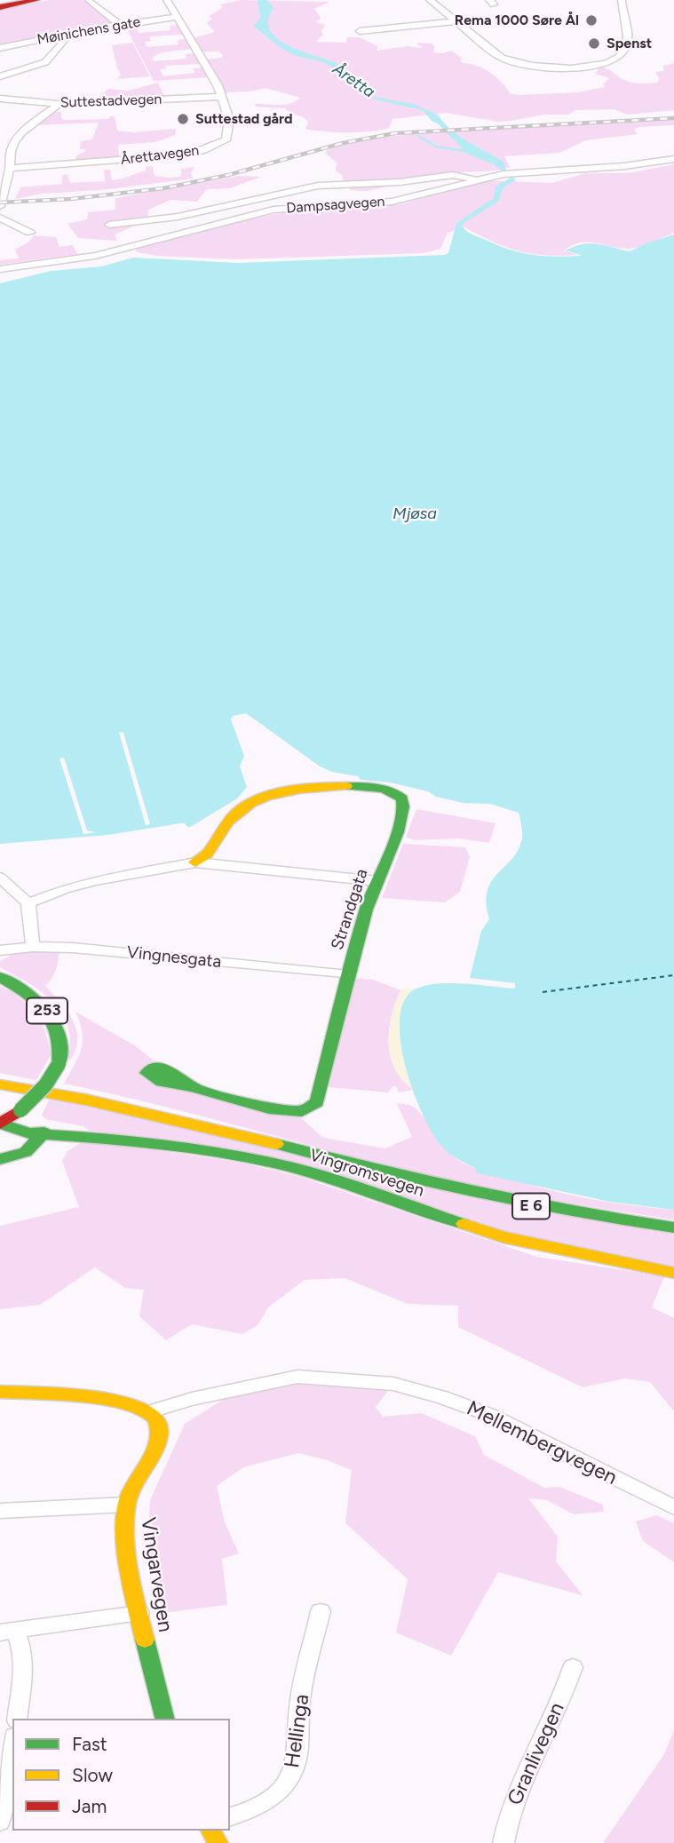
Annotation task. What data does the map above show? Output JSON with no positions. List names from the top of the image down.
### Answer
{
  "streets": {
    "main road": [
      "Strandgata",
      "253",
      "Vingromsvegen",
      "E 6",
      "Vingarvegen"
    ],
    "street": [
      "Møinichens gate",
      "Suttestadvegen",
      "Årettavegen",
      "Dampsagvegen",
      "Vingnesgata",
      "Mellembergvegen",
      "Hellinga",
      "Granlivegen"
    ]
  },
  "crossings": [
    ["Møinichens gate", "Årettavegen"],
    ["Suttestadvegen", "Årettavegen"],
    ["Strandgata", "Vingnesgata"],
    ["253", "Vingromsvegen"],
    ["Mellembergvegen", "Vingarvegen"]
  ],
  "water": ["Åretta", "Mjøsa"],
  "places": ["Rema 1000 Søre Ål", "Spenst", "Suttestad gård"],
  "legend": ["Fast", "Slow", "Jam"]
}
